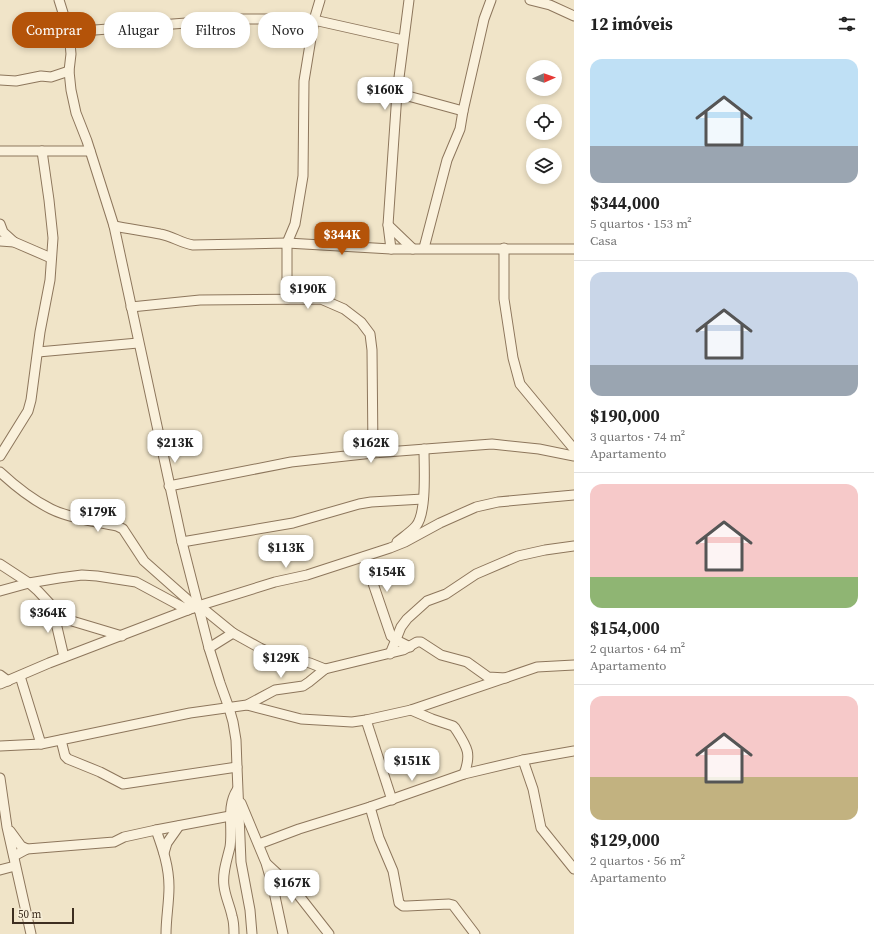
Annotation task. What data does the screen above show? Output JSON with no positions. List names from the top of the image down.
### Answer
{
  "scale_bar": "50 m",
  "north": "right",
  "page": {
    "heading": "12 imóveis",
    "chip": [
      "Comprar",
      "Alugar",
      "Filtros",
      "Novo"
    ],
    "list": [
      {
        "name": "$344,000",
        "note": "5 quartos · 153 m² · Casa"
      },
      {
        "name": "$190,000",
        "note": "3 quartos · 74 m² · Apartamento"
      },
      {
        "name": "$154,000",
        "note": "2 quartos · 64 m² · Apartamento"
      },
      {
        "name": "$129,000",
        "note": "2 quartos · 56 m² · Apartamento"
      }
    ],
    "price": [
      "$160K",
      "$344K",
      "$190K",
      "$213K",
      "$162K",
      "$179K",
      "$113K",
      "$154K",
      "$364K",
      "$129K",
      "$151K",
      "$167K"
    ],
    "scale": "50 m"
  }
}
